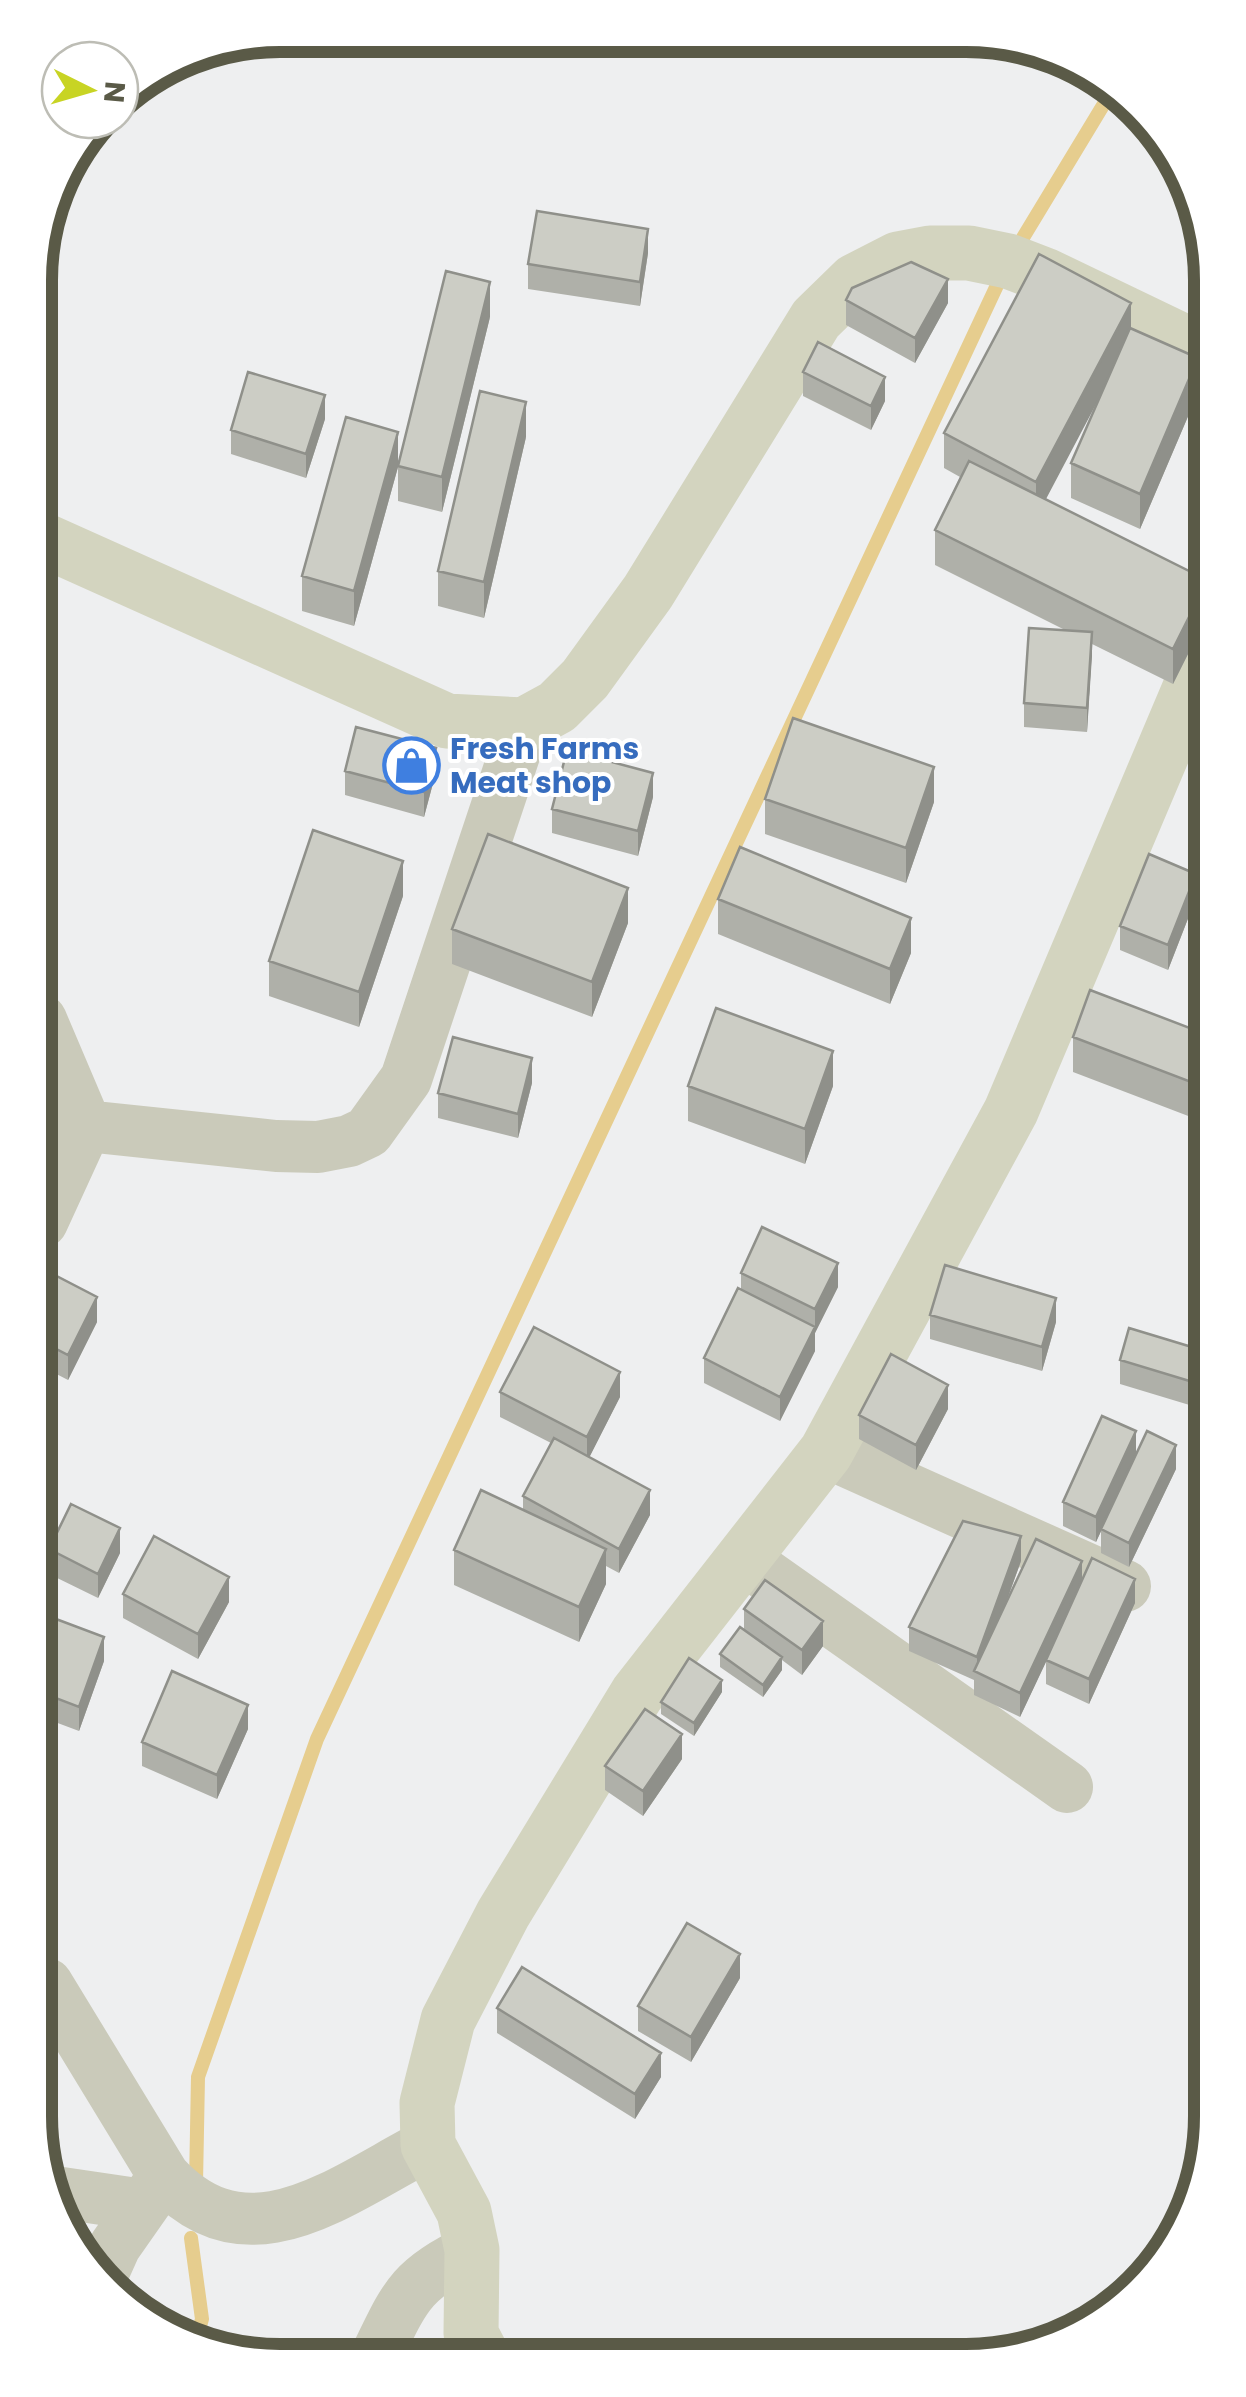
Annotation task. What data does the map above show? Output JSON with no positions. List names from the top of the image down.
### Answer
{
  "places": {
    "shop": ["Fresh Farms Meat shop"]
  },
  "north": "right"
}
